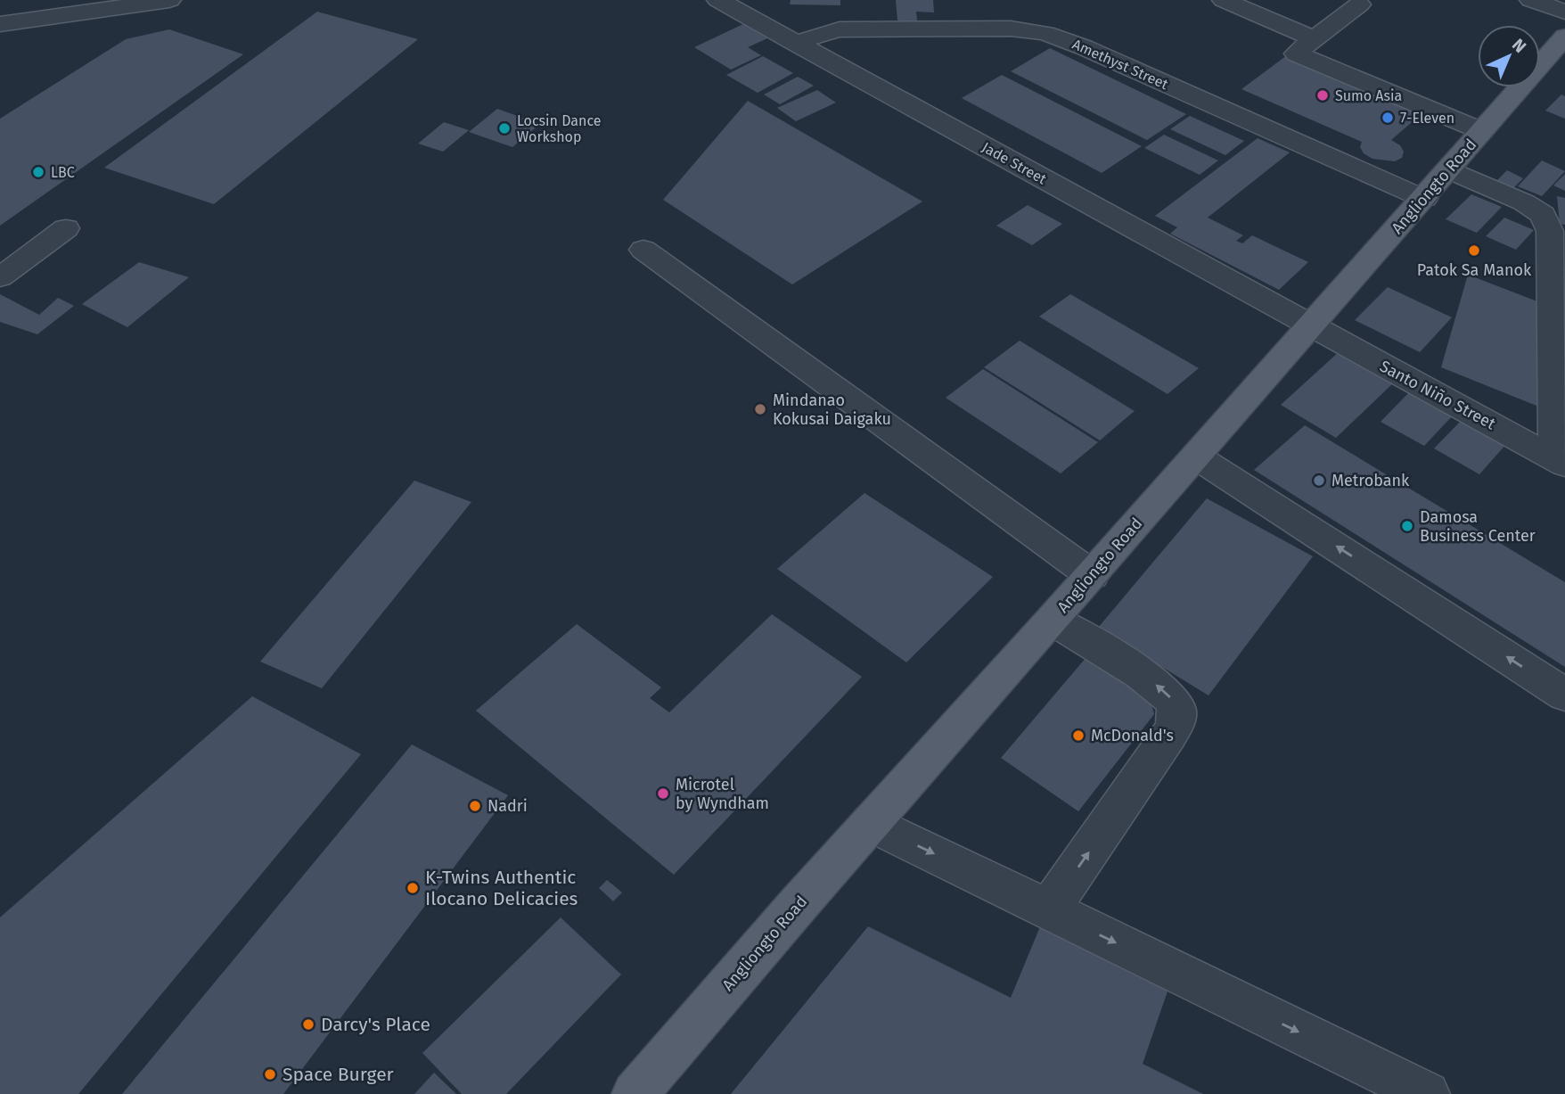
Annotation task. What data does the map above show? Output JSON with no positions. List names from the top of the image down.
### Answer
{
  "streets": {
    "main road": ["Angliongto Road"],
    "street": ["Amethyst Street", "Jade Street", "Santo Niño Street"]
  },
  "crossings": [
    ["Amethyst Street", "Jade Street"],
    ["Amethyst Street", "Angliongto Road"],
    ["Jade Street", "Angliongto Road"],
    ["Jade Street", "Santo Niño Street"],
    ["Angliongto Road", "Santo Niño Street"]
  ],
  "places": [
    "Sumo Asia",
    "7-Eleven",
    "Locsin Dance Workshop",
    "LBC",
    "Patok Sa Manok",
    "Mindanao Kokusai Daigaku",
    "Metrobank",
    "Damosa Business Center",
    "McDonald's",
    "Microtel by Wyndham",
    "Nadri",
    "K-Twins Authentic Ilocano Delicacies",
    "Darcy's Place",
    "Space Burger"
  ],
  "north": "top right"
}
